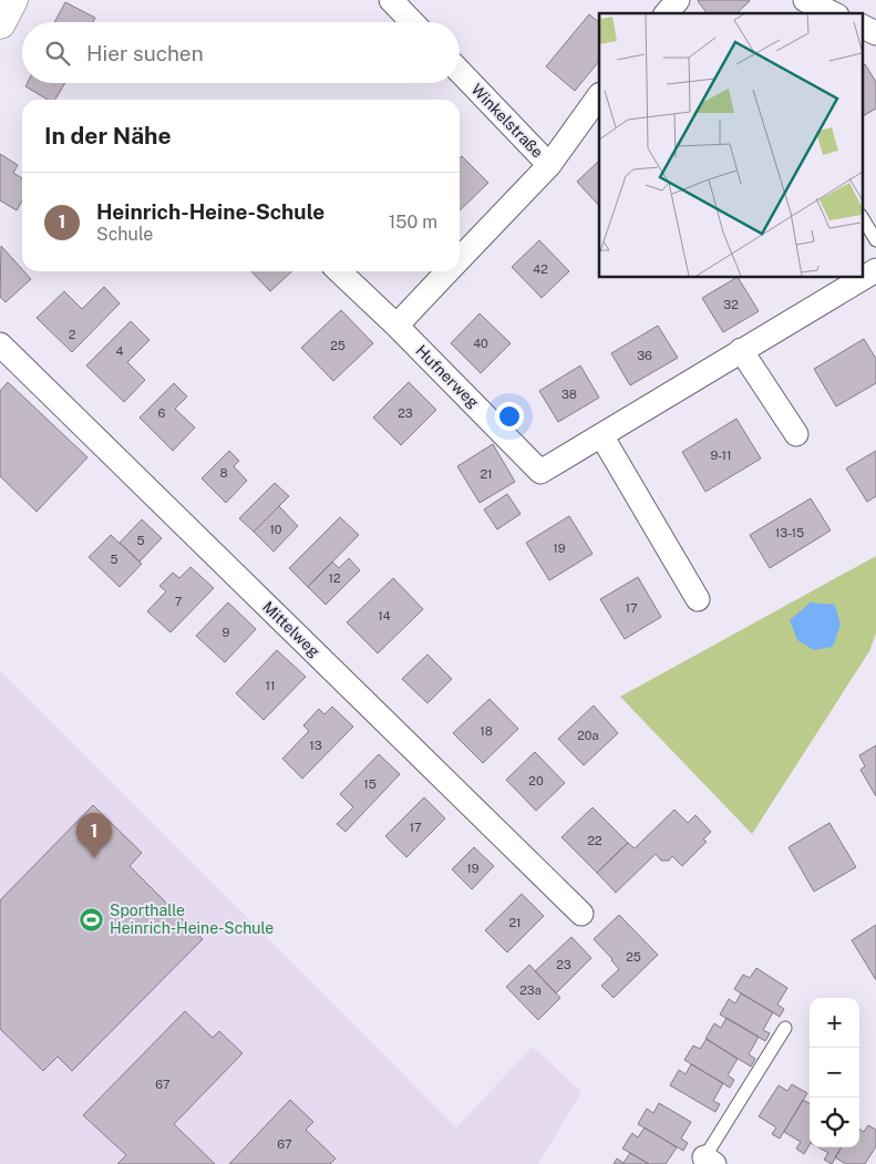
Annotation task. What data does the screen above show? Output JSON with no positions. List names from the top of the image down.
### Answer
{
  "streets": {
    "street": ["Winkelstraße", "Hufnerweg", "Mittelweg"]
  },
  "places": {
    "sports": ["Sporthalle Heinrich-Heine-Schule"]
  },
  "house_numbers": [
    "42",
    "32",
    "2",
    "40",
    "25",
    "4",
    "36",
    "38",
    "6",
    "23",
    "9-11",
    "8",
    "21",
    "10",
    "13-15",
    "5",
    "19",
    "5",
    "12",
    "7",
    "17",
    "14",
    "9",
    "11",
    "18",
    "20a",
    "13",
    "20",
    "15",
    "17",
    "22",
    "19",
    "21",
    "25",
    "23",
    "23a",
    "67",
    "67"
  ],
  "page": {
    "search": "Hier suchen",
    "heading": "In der Nähe",
    "list": [
      {
        "mark": "1",
        "name": "Heinrich-Heine-Schule",
        "note": "Schule",
        "value": "150 m"
      }
    ],
    "pins": "1",
    "map_buttons": ["+", "−"]
  }
}
